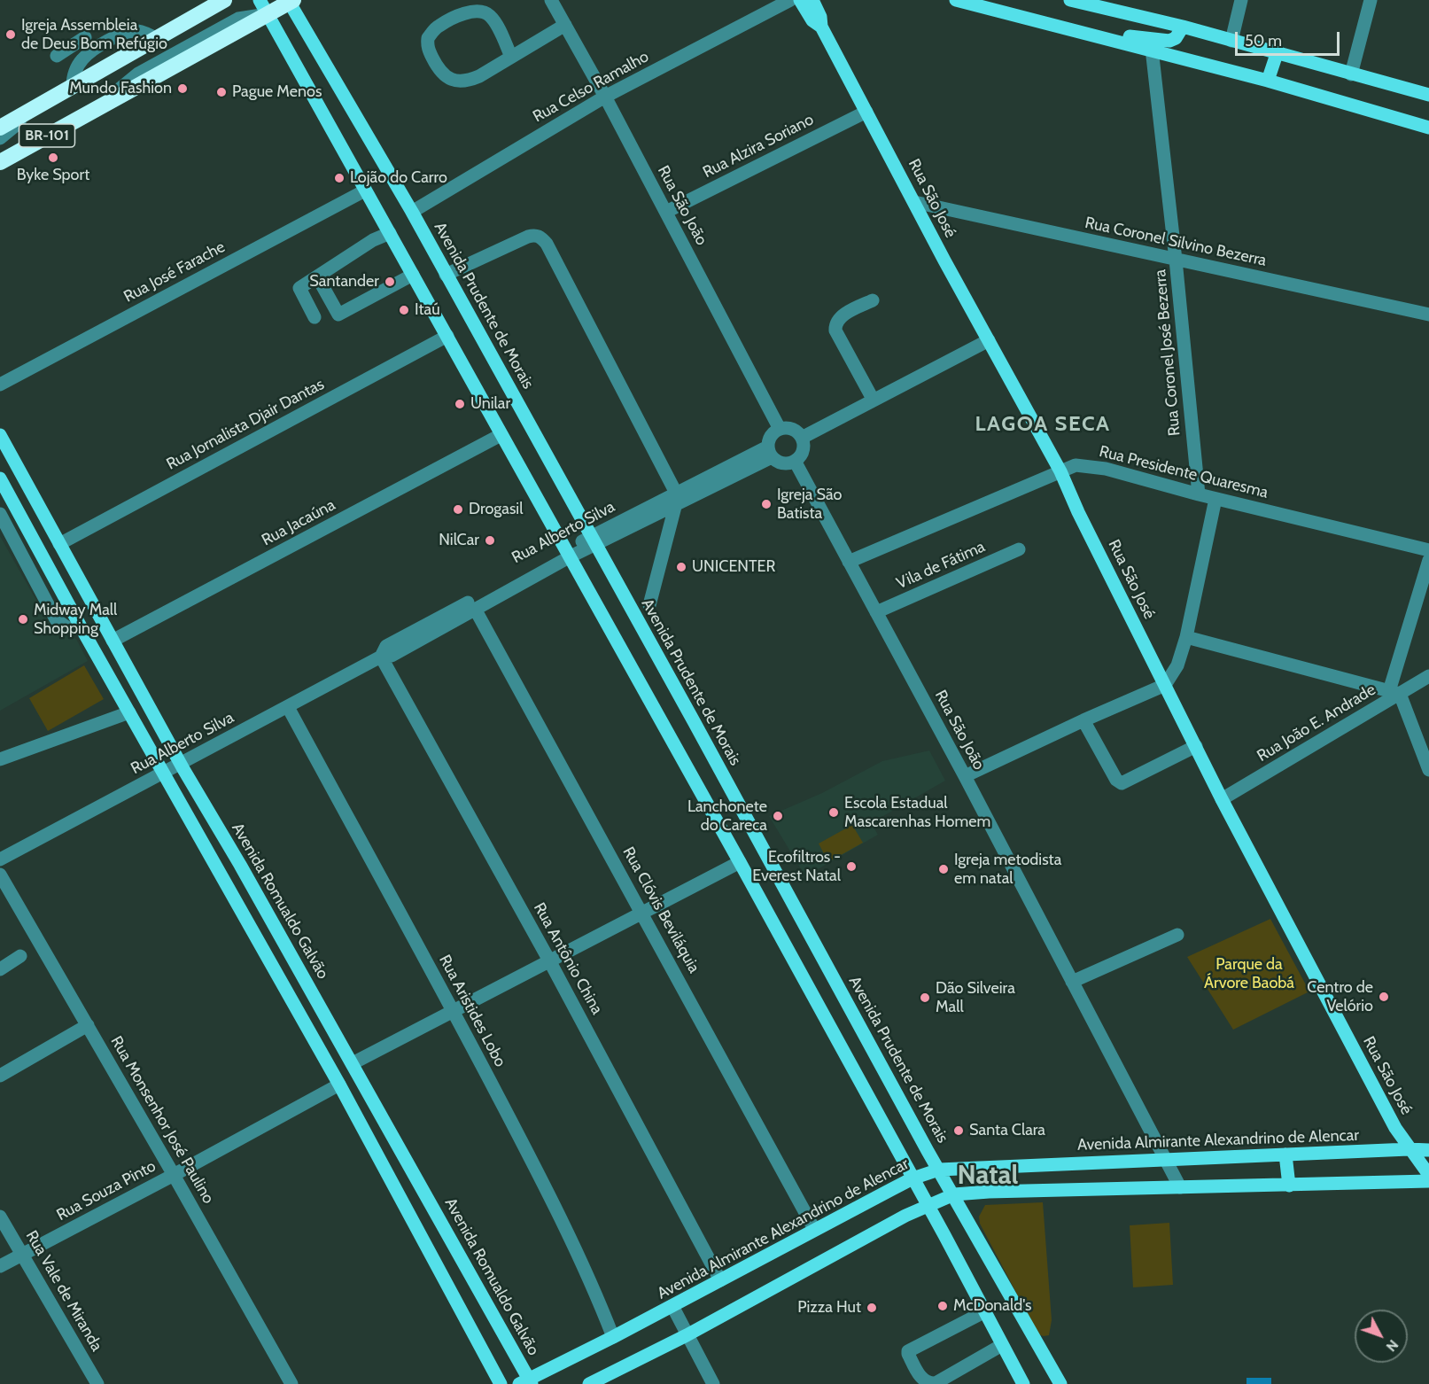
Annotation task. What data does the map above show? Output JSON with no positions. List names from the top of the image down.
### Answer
{
  "streets": {
    "highway": ["BR-101"],
    "main road": [
      "Rua São José",
      "Avenida Prudente de Morais",
      "Avenida Romualdo Galvão",
      "Avenida Almirante Alexandrino de Alencar"
    ],
    "street": [
      "Rua Celso Ramalho",
      "Rua Alzira Soriano",
      "Rua São João",
      "Rua Coronel Silvino Bezerra",
      "Rua José Farache",
      "Rua Coronel José Bezerra",
      "Rua Jornalista Djair Dantas",
      "Rua Presidente Quaresma",
      "Rua Jacaúna",
      "Rua Alberto Silva",
      "Vila de Fátima",
      "Rua João E. Andrade",
      "Rua Clóvis Beviláquia",
      "Rua Antônio China",
      "Rua Aristides Lobo",
      "Rua Monsenhor José Paulino",
      "Rua Souza Pinto",
      "Rua Vale de Miranda"
    ]
  },
  "crossings": [
    ["Rua Celso Ramalho", "Rua São João"],
    ["Rua Celso Ramalho", "Avenida Prudente de Morais"],
    ["BR-101", "Avenida Prudente de Morais"],
    ["Rua Alzira Soriano", "Rua São José"],
    ["Rua Alzira Soriano", "Rua São João"],
    ["Rua São José", "Rua Coronel Silvino Bezerra"],
    ["Rua São José", "Rua Presidente Quaresma"],
    ["Rua São José", "Rua João E. Andrade"],
    ["Rua São José", "Avenida Almirante Alexandrino de Alencar"],
    ["Rua São João", "Rua Presidente Quaresma"],
    ["Rua São João", "Rua Alberto Silva"],
    ["Rua São João", "Vila de Fátima"],
    ["Rua São João", "Avenida Almirante Alexandrino de Alencar"],
    ["Rua Coronel Silvino Bezerra", "Rua Coronel José Bezerra"],
    ["Avenida Prudente de Morais", "Rua Alberto Silva"],
    ["Avenida Prudente de Morais", "Avenida Almirante Alexandrino de Alencar"],
    ["Rua Coronel José Bezerra", "Rua Presidente Quaresma"],
    ["Rua Jornalista Djair Dantas", "Avenida Romualdo Galvão"],
    ["Rua Jacaúna", "Avenida Romualdo Galvão"],
    ["Rua Alberto Silva", "Avenida Romualdo Galvão"],
    ["Rua Alberto Silva", "Rua Clóvis Beviláquia"],
    ["Rua Alberto Silva", "Rua Antônio China"],
    ["Rua Alberto Silva", "Rua Aristides Lobo"],
    ["Avenida Romualdo Galvão", "Avenida Almirante Alexandrino de Alencar"],
    ["Rua Clóvis Beviláquia", "Avenida Almirante Alexandrino de Alencar"],
    ["Rua Antônio China", "Avenida Almirante Alexandrino de Alencar"],
    ["Rua Aristides Lobo", "Avenida Almirante Alexandrino de Alencar"],
    ["Rua Monsenhor José Paulino", "Rua Souza Pinto"],
    ["Rua Souza Pinto", "Rua Vale de Miranda"]
  ],
  "districts": ["LAGOA SECA", "Natal"],
  "parks": ["Parque da Árvore Baobá"],
  "places": [
    "Igreja Assembleia de Deus Bom Refúgio",
    "Mundo Fashion",
    "Pague Menos",
    "Byke Sport",
    "Lojão do Carro",
    "Santander",
    "Itaú",
    "Unilar",
    "Igreja São Batista",
    "Drogasil",
    "NilCar",
    "UNICENTER",
    "Midway Mall Shopping",
    "Escola Estadual Mascarenhas Homem",
    "Lanchonete do Careca",
    "Ecofiltros - Everest Natal",
    "Igreja metodista em natal",
    "Centro de Velório",
    "Dão Silveira Mall",
    "Santa Clara",
    "McDonald's",
    "Pizza Hut"
  ],
  "scale_bar": "50 m",
  "north": "bottom right"
}
